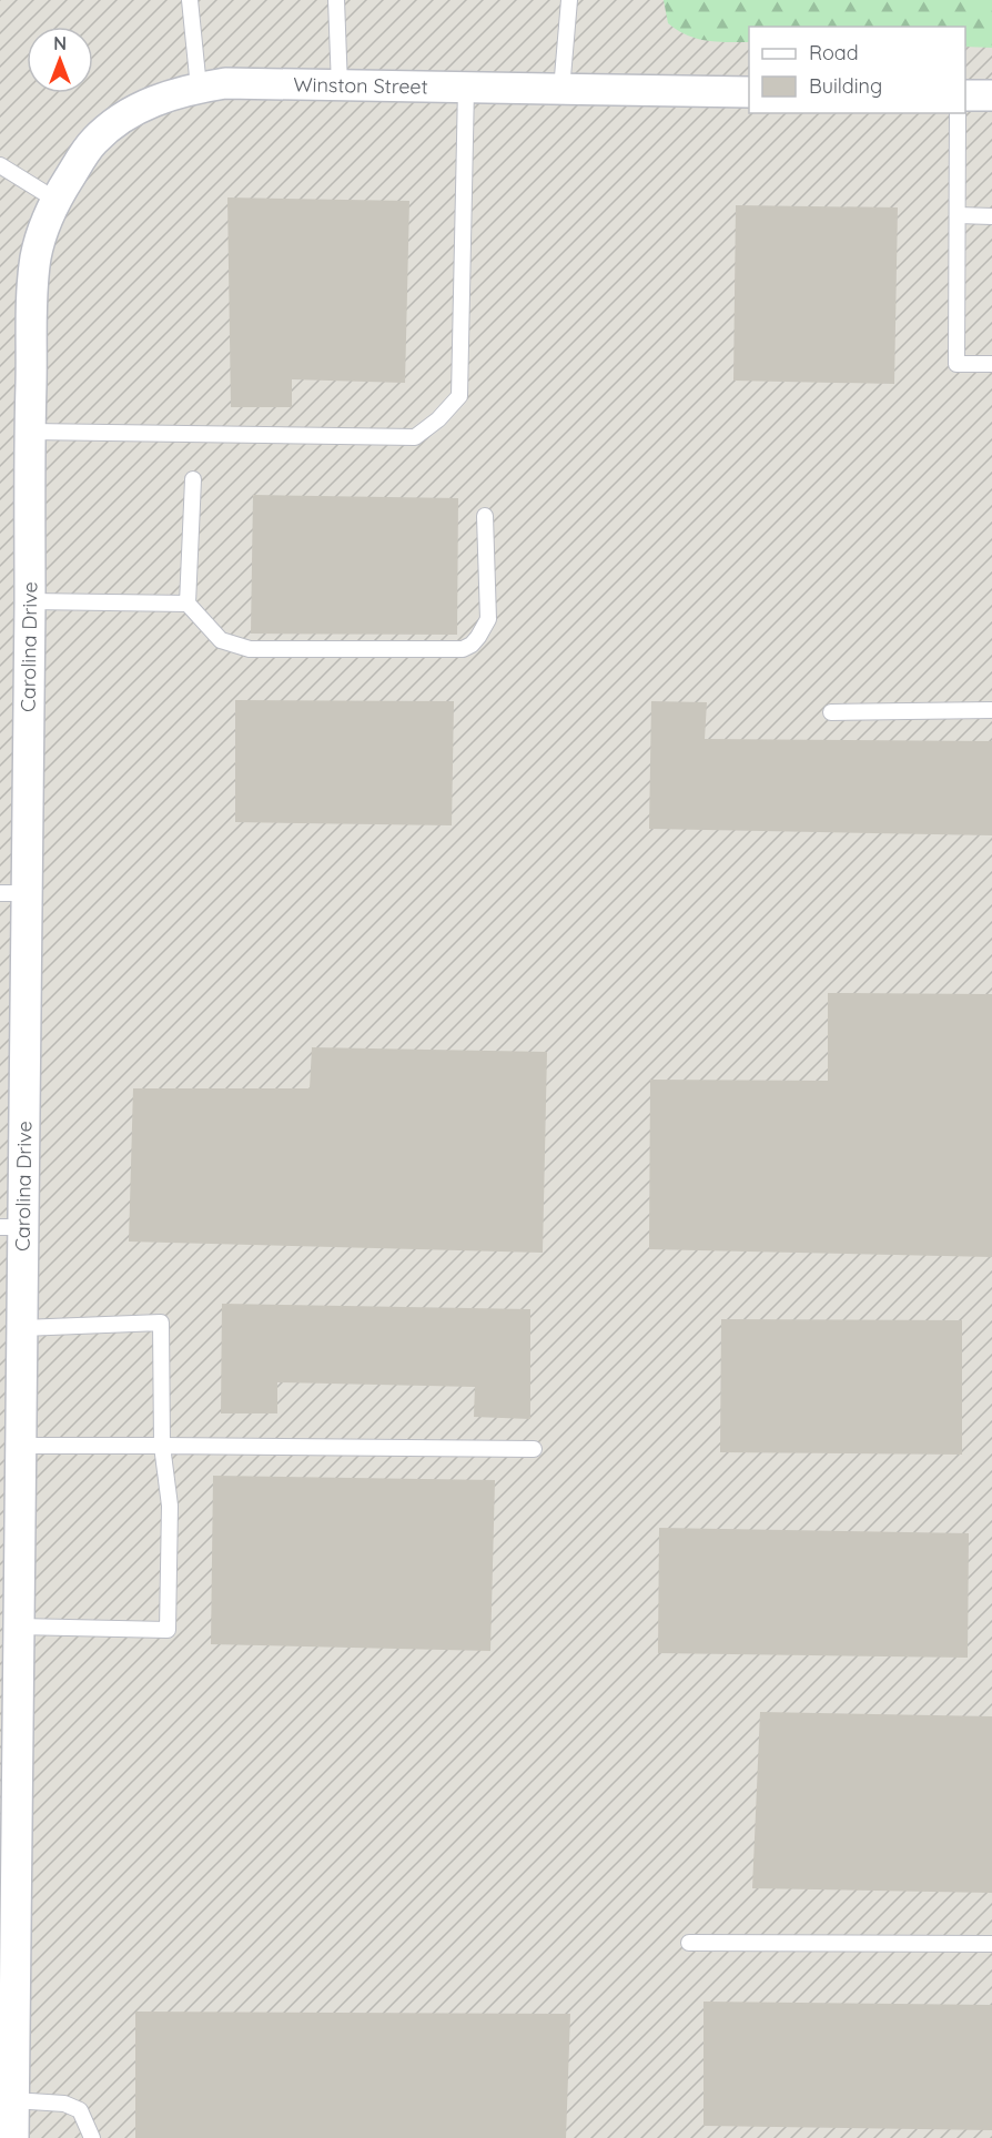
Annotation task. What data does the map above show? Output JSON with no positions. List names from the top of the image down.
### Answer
{
  "streets": {
    "street": ["Winston Street", "Carolina Drive"]
  },
  "crossings": [
    ["Winston Street", "Carolina Drive"]
  ],
  "legend": ["Road", "Building"],
  "north": "top"
}
